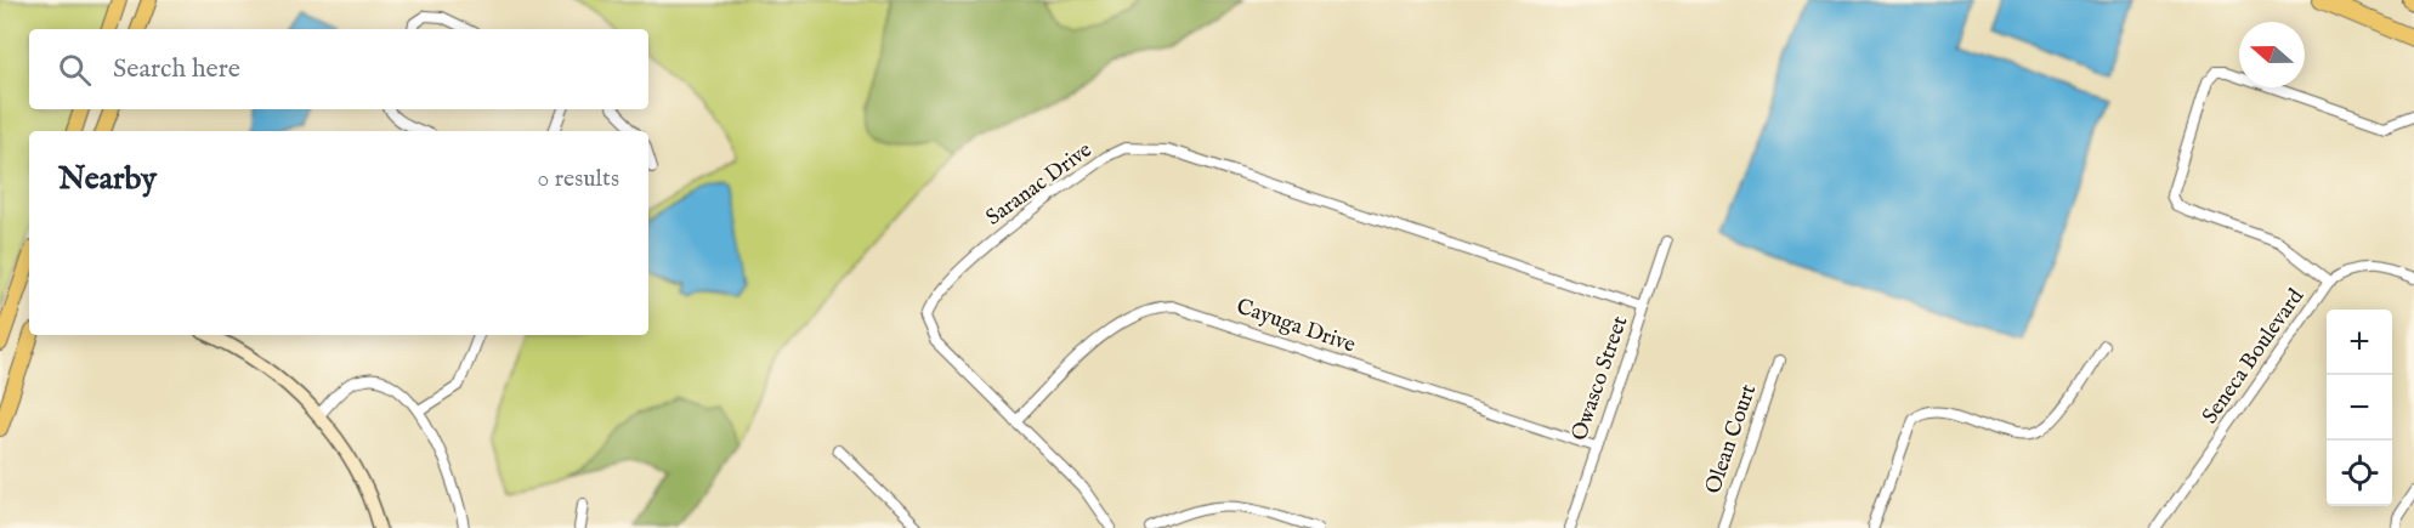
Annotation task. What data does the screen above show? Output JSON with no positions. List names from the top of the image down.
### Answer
{
  "streets": {
    "street": [
      "Saranac Drive",
      "Cayuga Drive",
      "Seneca Boulevard",
      "Owasco Street",
      "Olean Court"
    ]
  },
  "crossings": [
    ["Saranac Drive", "Cayuga Drive"],
    ["Saranac Drive", "Owasco Street"],
    ["Cayuga Drive", "Owasco Street"]
  ],
  "north": "left",
  "page": {
    "search": "Search here",
    "heading": ["Nearby", "0 results"],
    "map_buttons": ["+", "−"]
  }
}
